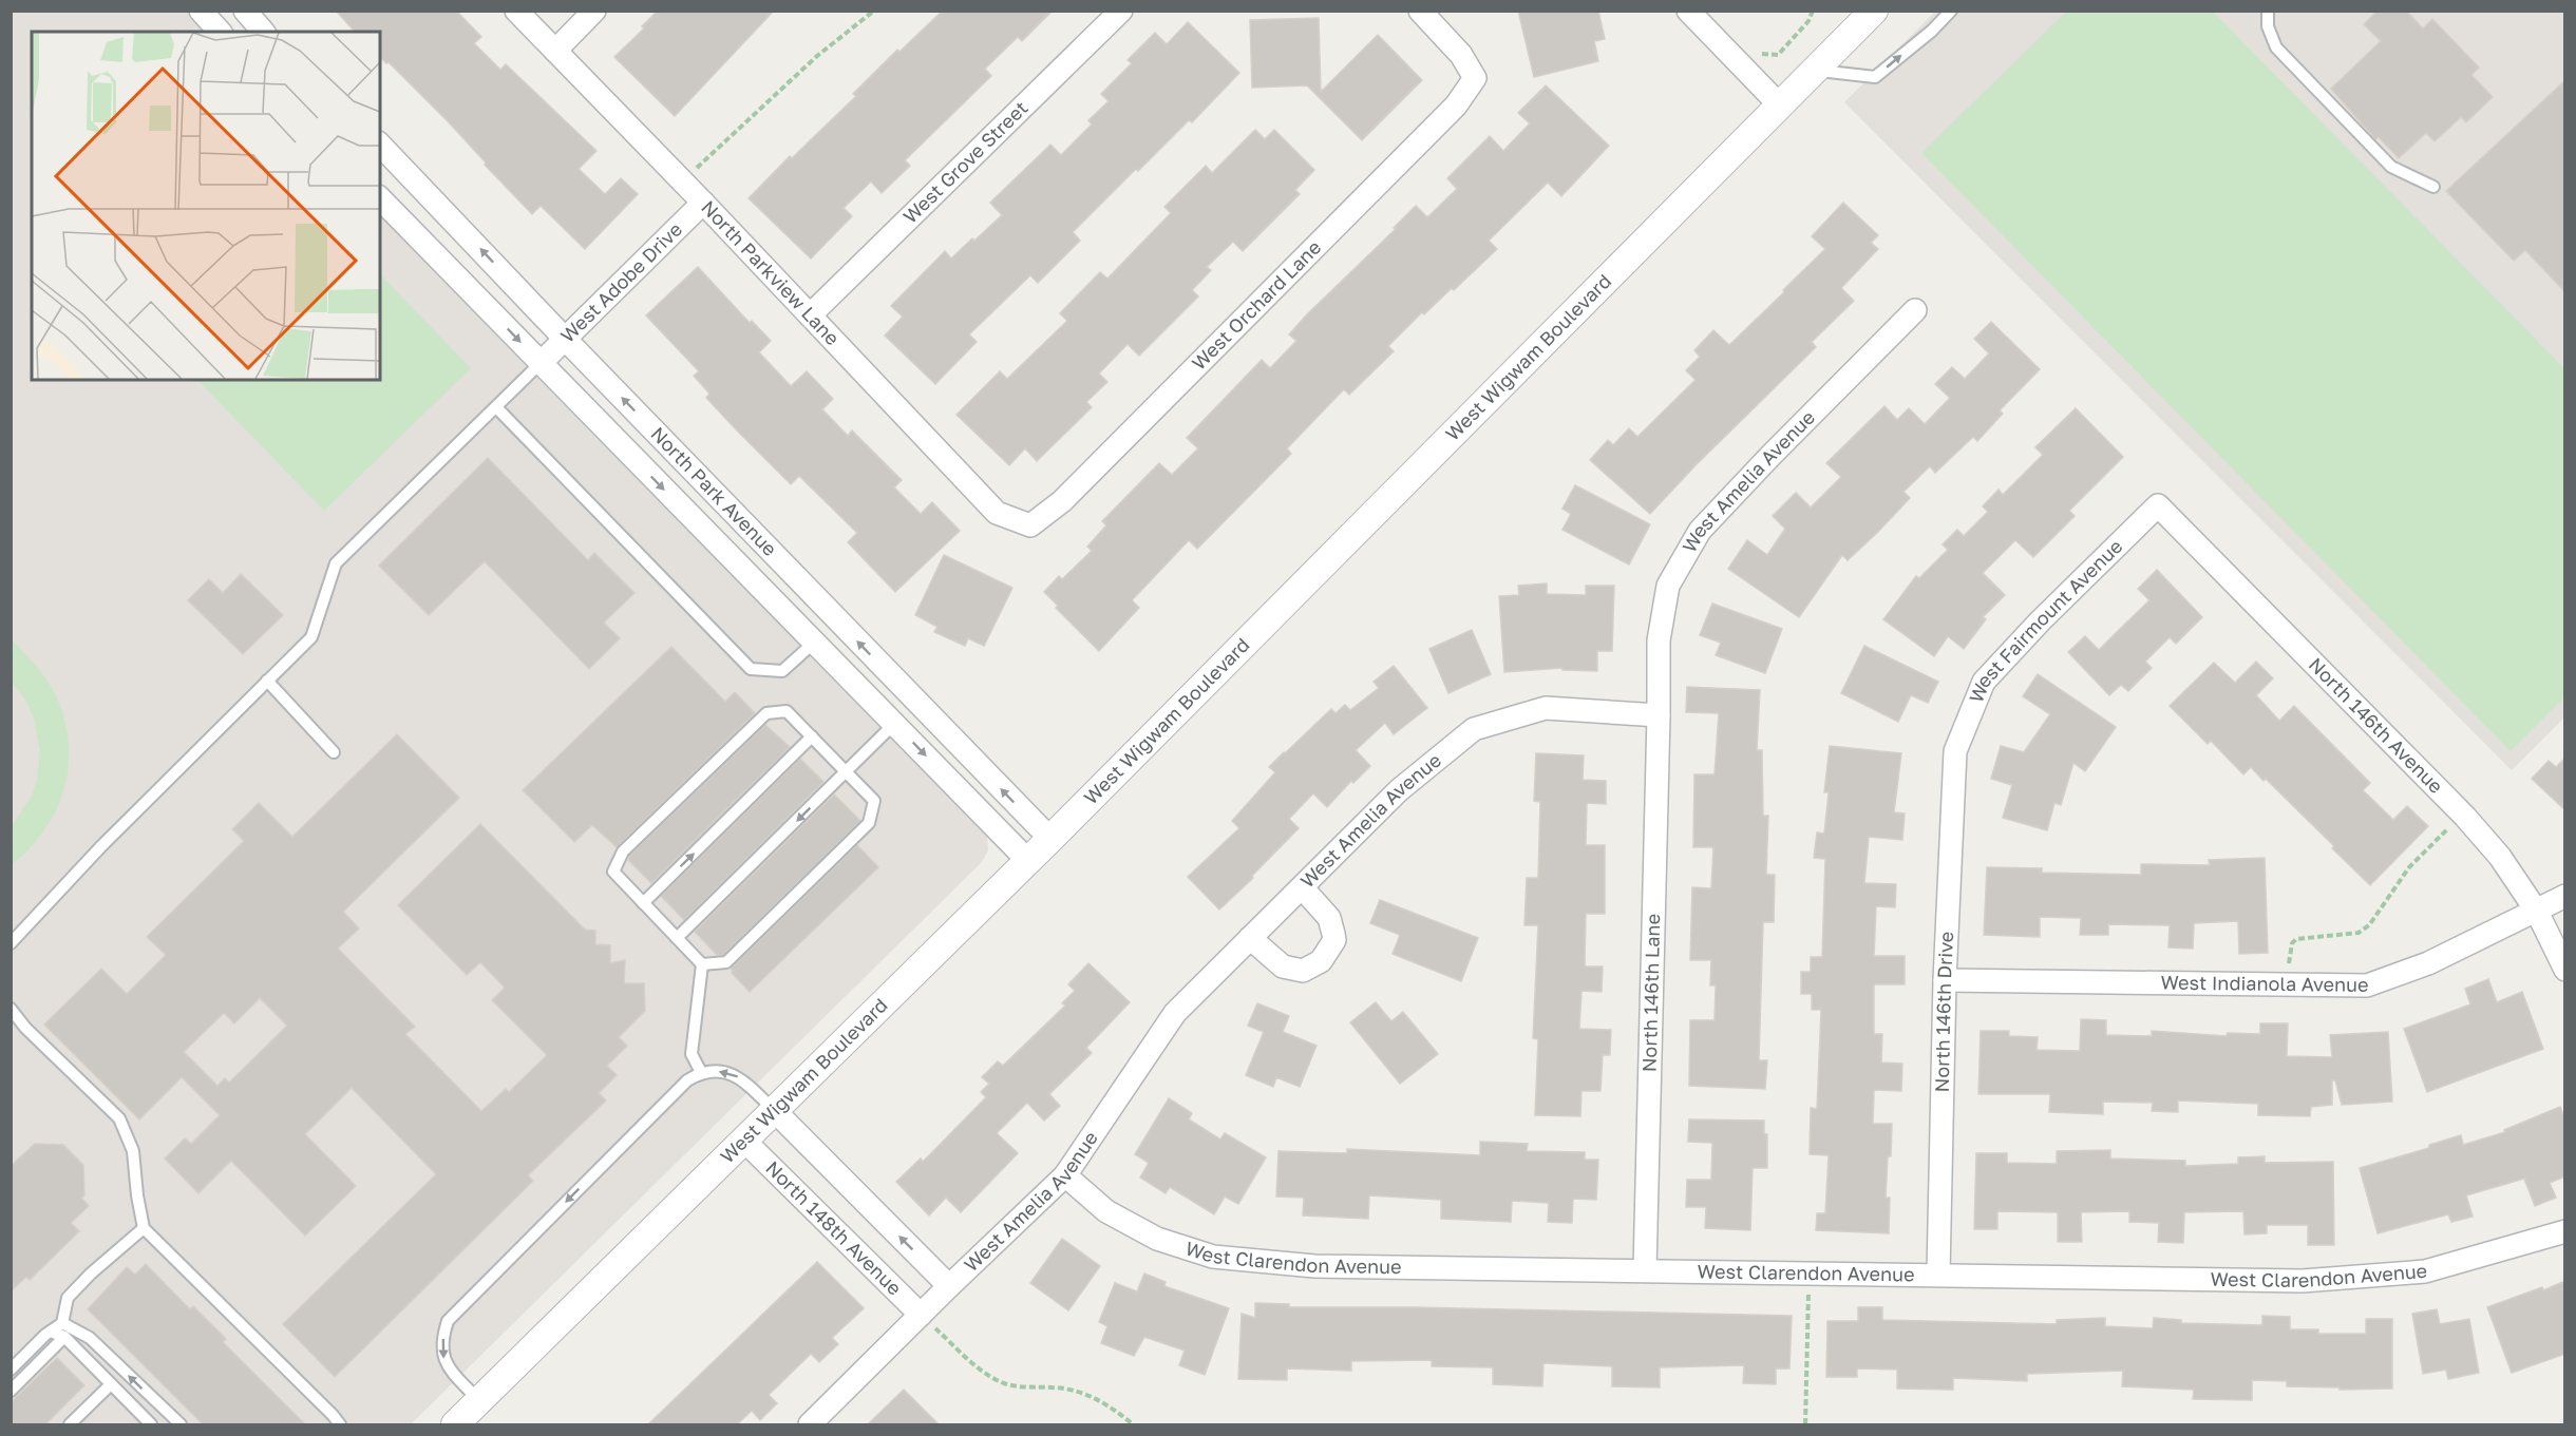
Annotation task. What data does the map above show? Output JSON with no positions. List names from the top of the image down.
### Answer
{
  "streets": {
    "street": [
      "West Grove Street",
      "North Parkview Lane",
      "West Adobe Drive",
      "West Orchard Lane",
      "West Wigwam Boulevard",
      "West Amelia Avenue",
      "North Park Avenue",
      "West Fairmount Avenue",
      "North 146th Avenue",
      "West Indianola Avenue",
      "North 146th Lane",
      "North 146th Drive",
      "North 148th Avenue",
      "West Clarendon Avenue"
    ]
  },
  "crossings": [
    ["West Grove Street", "North Parkview Lane"],
    ["North Parkview Lane", "West Adobe Drive"],
    ["North Parkview Lane", "West Orchard Lane"],
    ["West Adobe Drive", "North Park Avenue"],
    ["West Wigwam Boulevard", "North Park Avenue"],
    ["West Wigwam Boulevard", "North 148th Avenue"],
    ["West Amelia Avenue", "North 146th Lane"],
    ["West Amelia Avenue", "North 148th Avenue"],
    ["West Amelia Avenue", "West Clarendon Avenue"],
    ["West Fairmount Avenue", "North 146th Avenue"],
    ["West Fairmount Avenue", "North 146th Drive"],
    ["North 146th Avenue", "West Indianola Avenue"],
    ["West Indianola Avenue", "North 146th Drive"],
    ["North 146th Lane", "West Clarendon Avenue"],
    ["North 146th Drive", "West Clarendon Avenue"]
  ]
}
